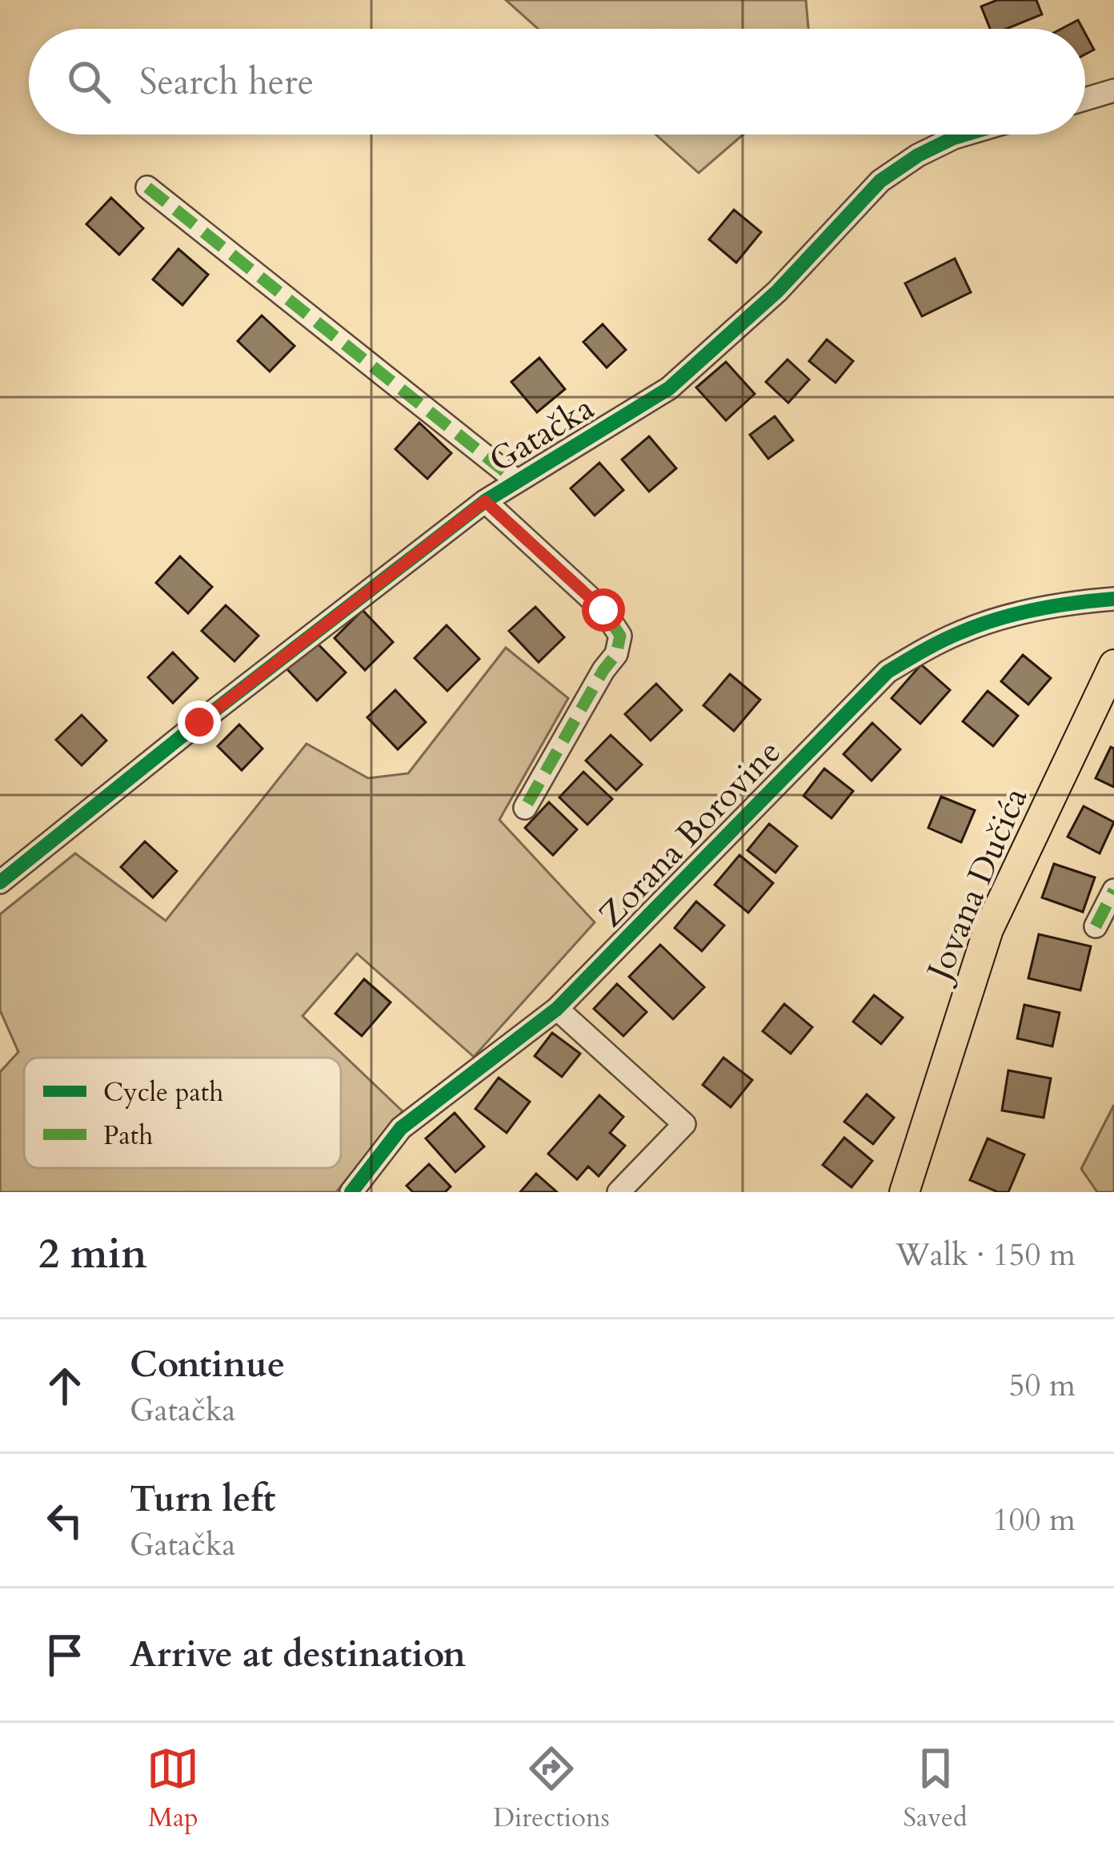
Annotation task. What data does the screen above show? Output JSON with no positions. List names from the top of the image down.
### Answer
{
  "streets": {
    "main road": ["Jovana Dučića"],
    "street": ["Gatačka", "Zorana Borovine"]
  },
  "legend": ["Cycle path", "Path"],
  "page": {
    "search": "Search here",
    "heading": ["2 min", "Walk · 150 m"],
    "list": [
      ["Continue", "Gatačka", "50 m"],
      ["Turn left", "Gatačka", "100 m"],
      "Arrive at destination"
    ],
    "nav": ["Map", "Directions", "Saved"]
  }
}
